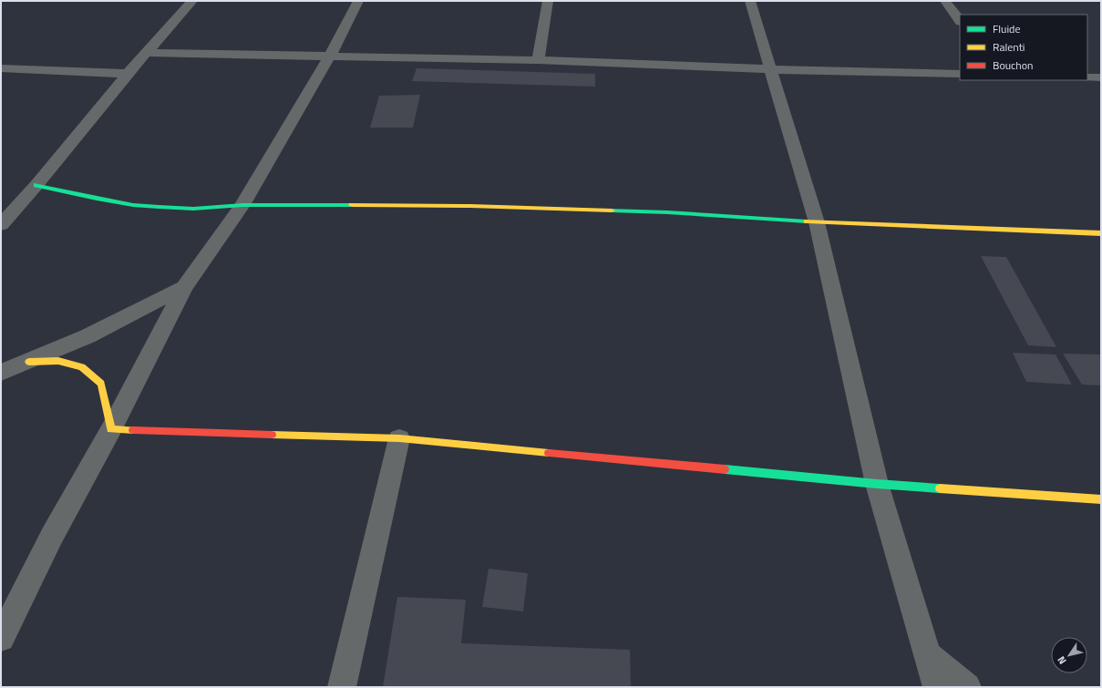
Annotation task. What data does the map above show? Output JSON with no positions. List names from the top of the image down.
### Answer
{
  "legend": ["Fluide", "Ralenti", "Bouchon"],
  "north": "bottom left"
}
